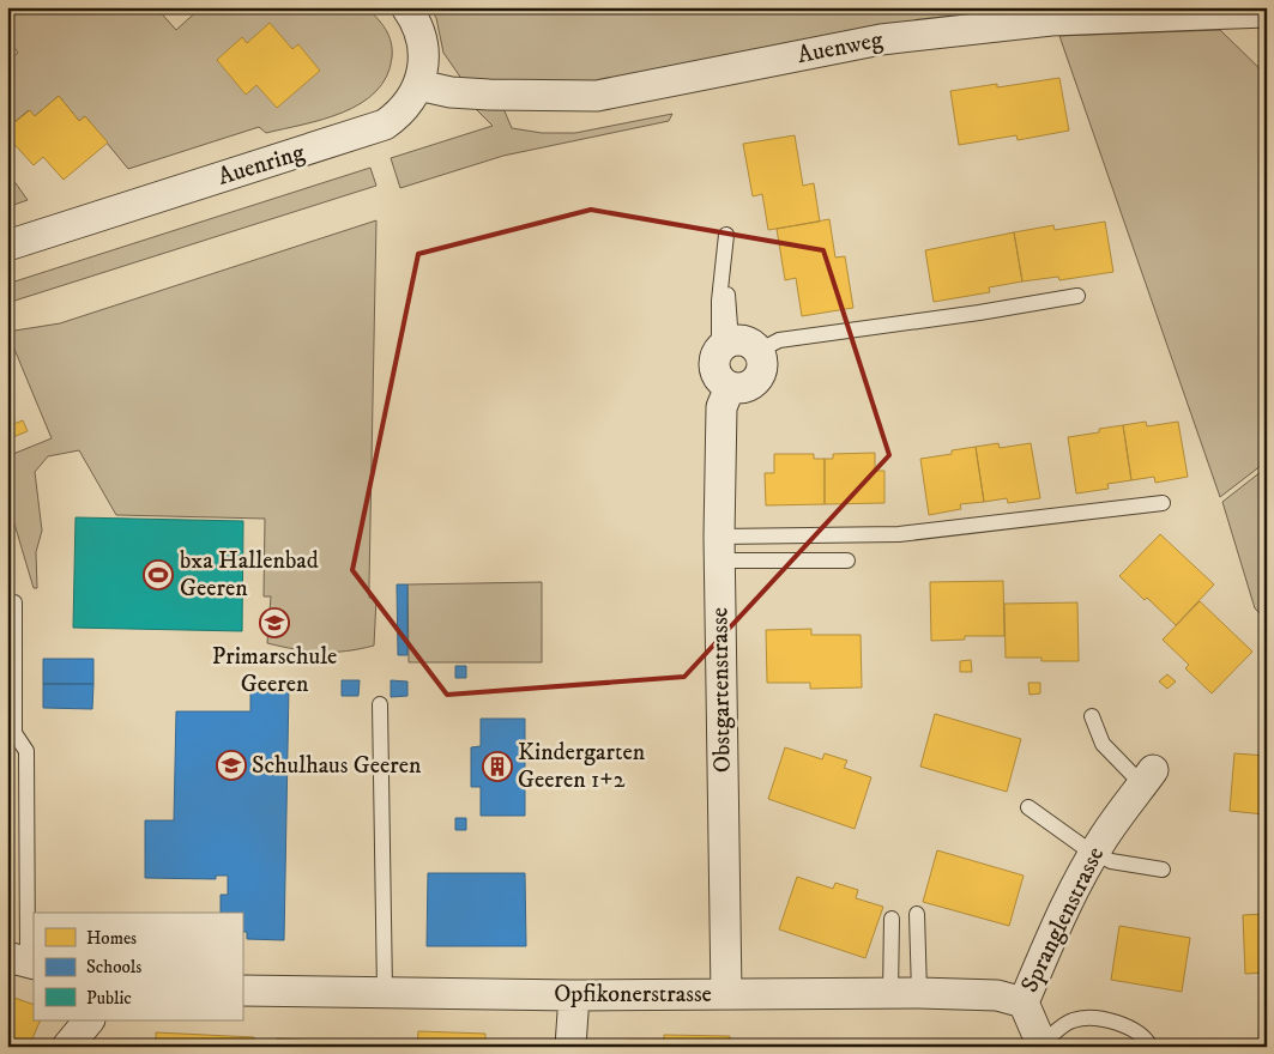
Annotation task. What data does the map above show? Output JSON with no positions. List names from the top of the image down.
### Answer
{
  "streets": {
    "street": [
      "Auenweg",
      "Auenring",
      "Obstgartenstrasse",
      "Spranglenstrasse",
      "Opfikonerstrasse"
    ]
  },
  "crossings": [
    ["Auenweg", "Auenring"],
    ["Obstgartenstrasse", "Opfikonerstrasse"],
    ["Spranglenstrasse", "Opfikonerstrasse"]
  ],
  "places": {
    "sports": ["bxa Hallenbad Geeren"],
    "school or university": ["Primarschule Geeren", "Schulhaus Geeren"],
    "building": ["Kindergarten Geeren 1+2"]
  },
  "legend": ["Homes", "Schools", "Public"]
}
